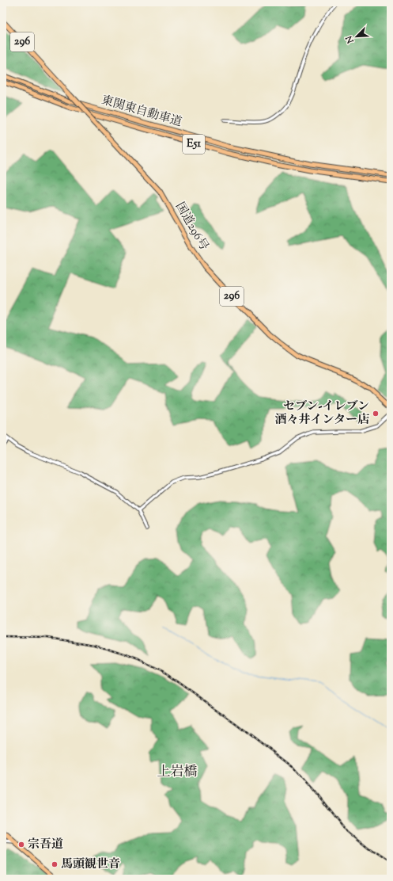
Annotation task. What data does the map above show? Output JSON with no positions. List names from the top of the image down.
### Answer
{
  "streets": {
    "highway": [
      "296",
      "東関東自動車道",
      "E51",
      "国道296号"
    ]
  },
  "districts": ["上岩橋"],
  "places": ["セブン-イレブン 酒々井インター店", "宗吾道", "馬頭観世音"],
  "north": "bottom left"
}
